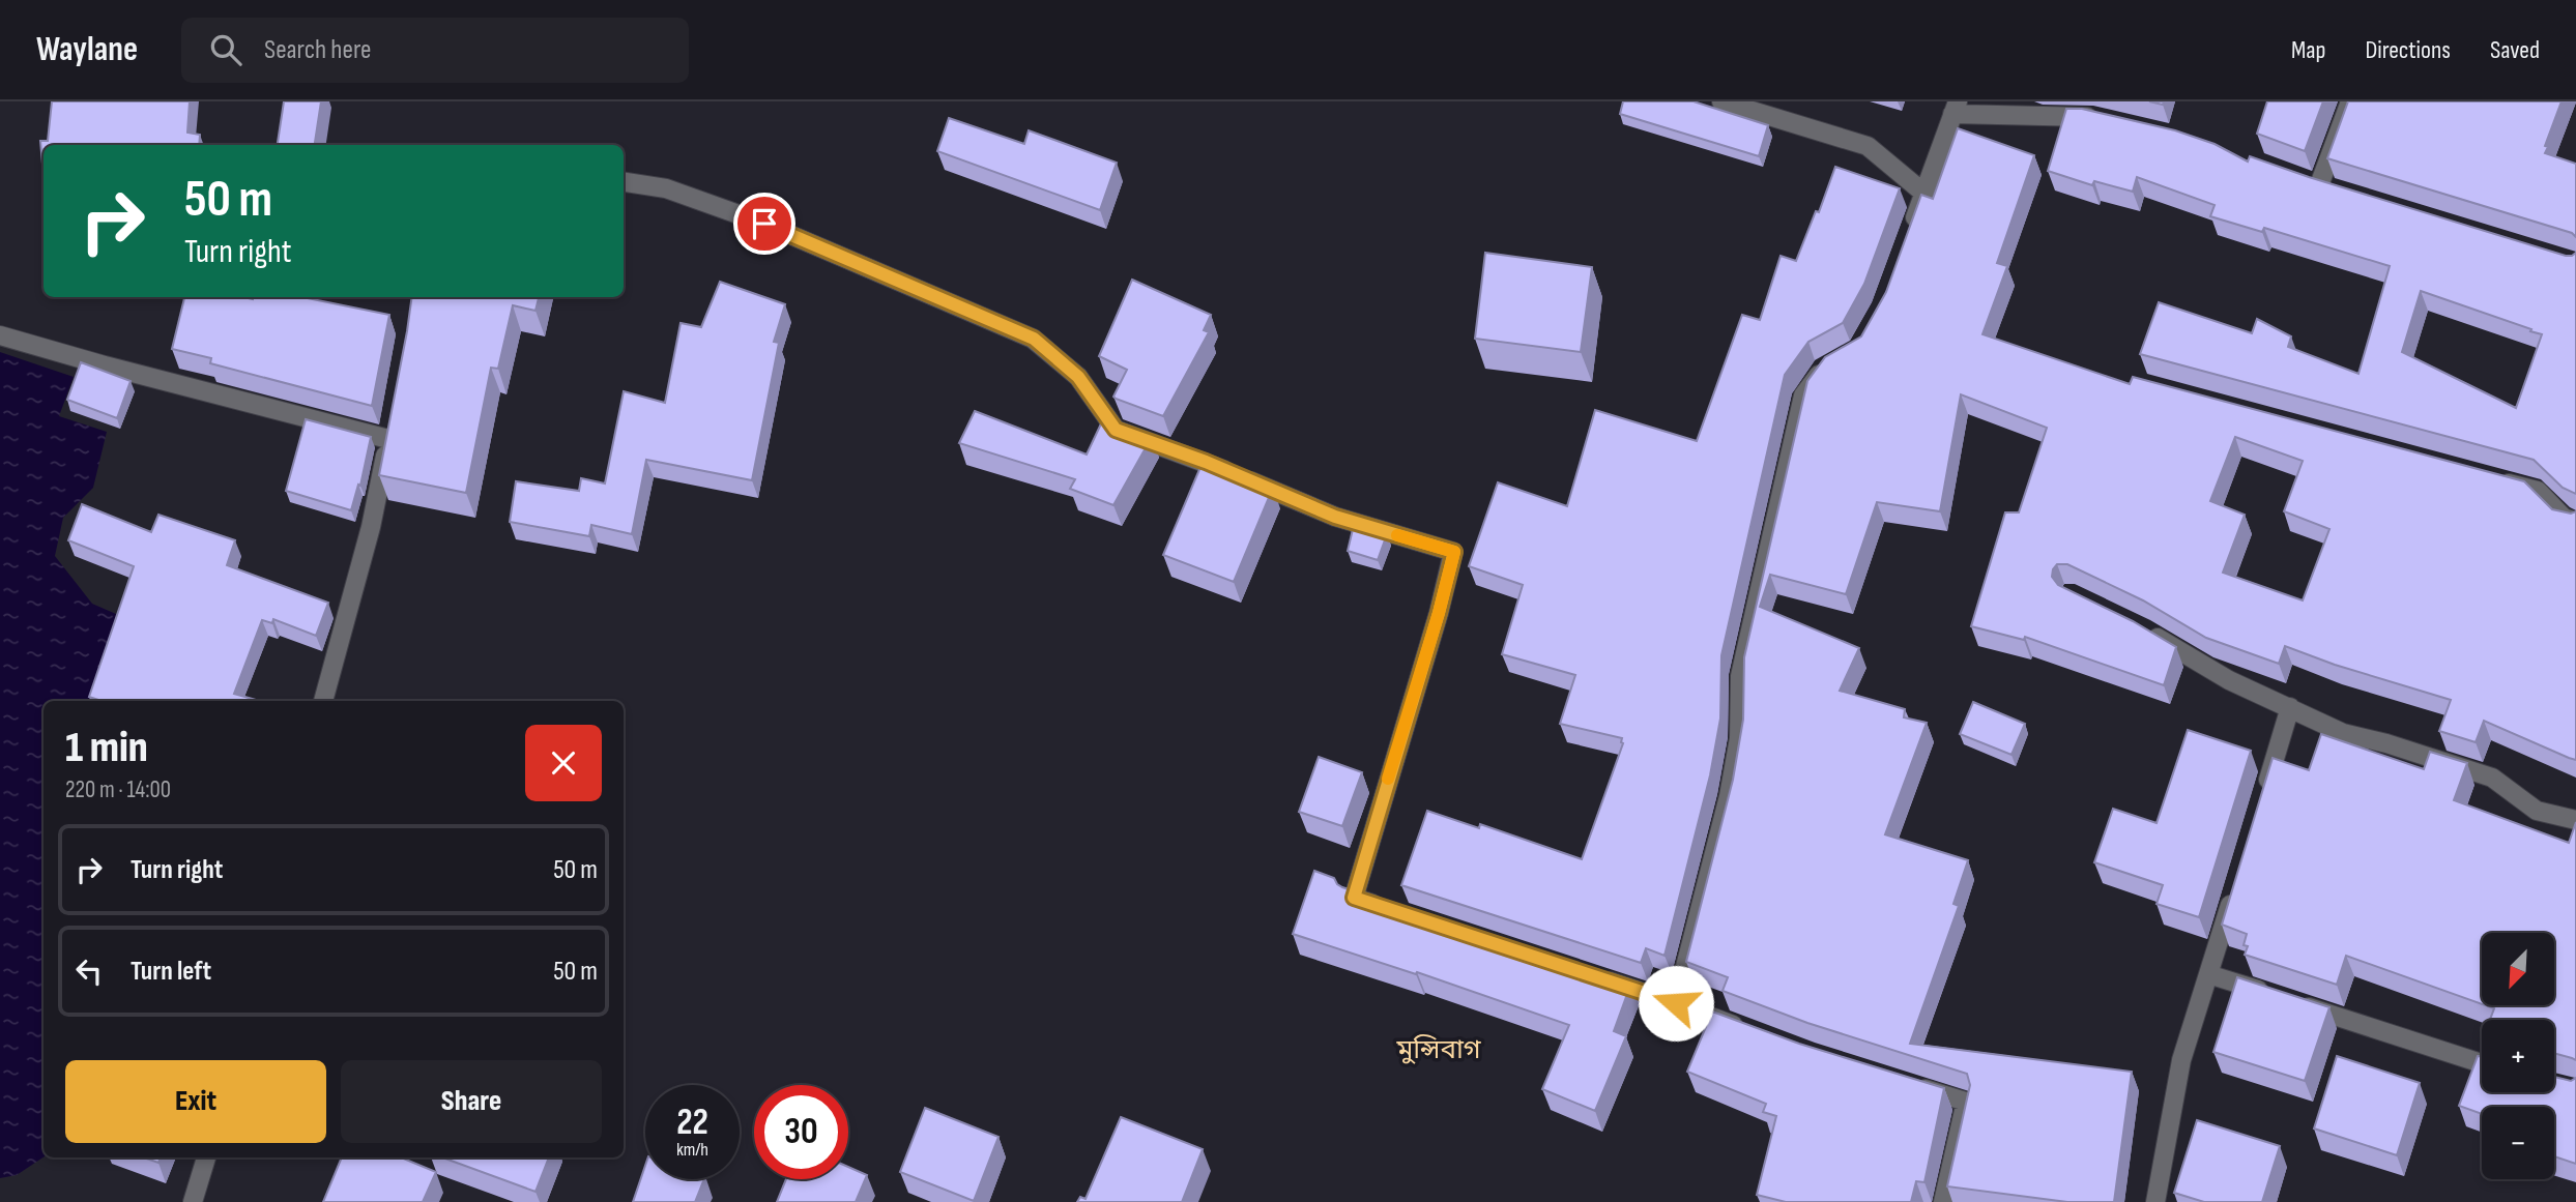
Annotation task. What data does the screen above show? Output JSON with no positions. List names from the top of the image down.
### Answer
{
  "districts": ["মুন্সিবাগ"],
  "north": "bottom left",
  "page": {
    "header": "Waylane",
    "search": "Search here",
    "nav": ["Map", "Directions", "Saved"],
    "turn": ["50 m", "Turn right"],
    "heading": ["1 min", "220 m · 14:00"],
    "list": [
      {
        "name": "Turn right",
        "value": "50 m"
      },
      {
        "name": "Turn left",
        "value": "50 m"
      }
    ],
    "map_buttons": ["+", "−"],
    "buttons": ["Exit", "Share"],
    "speed": "22 km/h",
    "limit": "30"
  }
}
